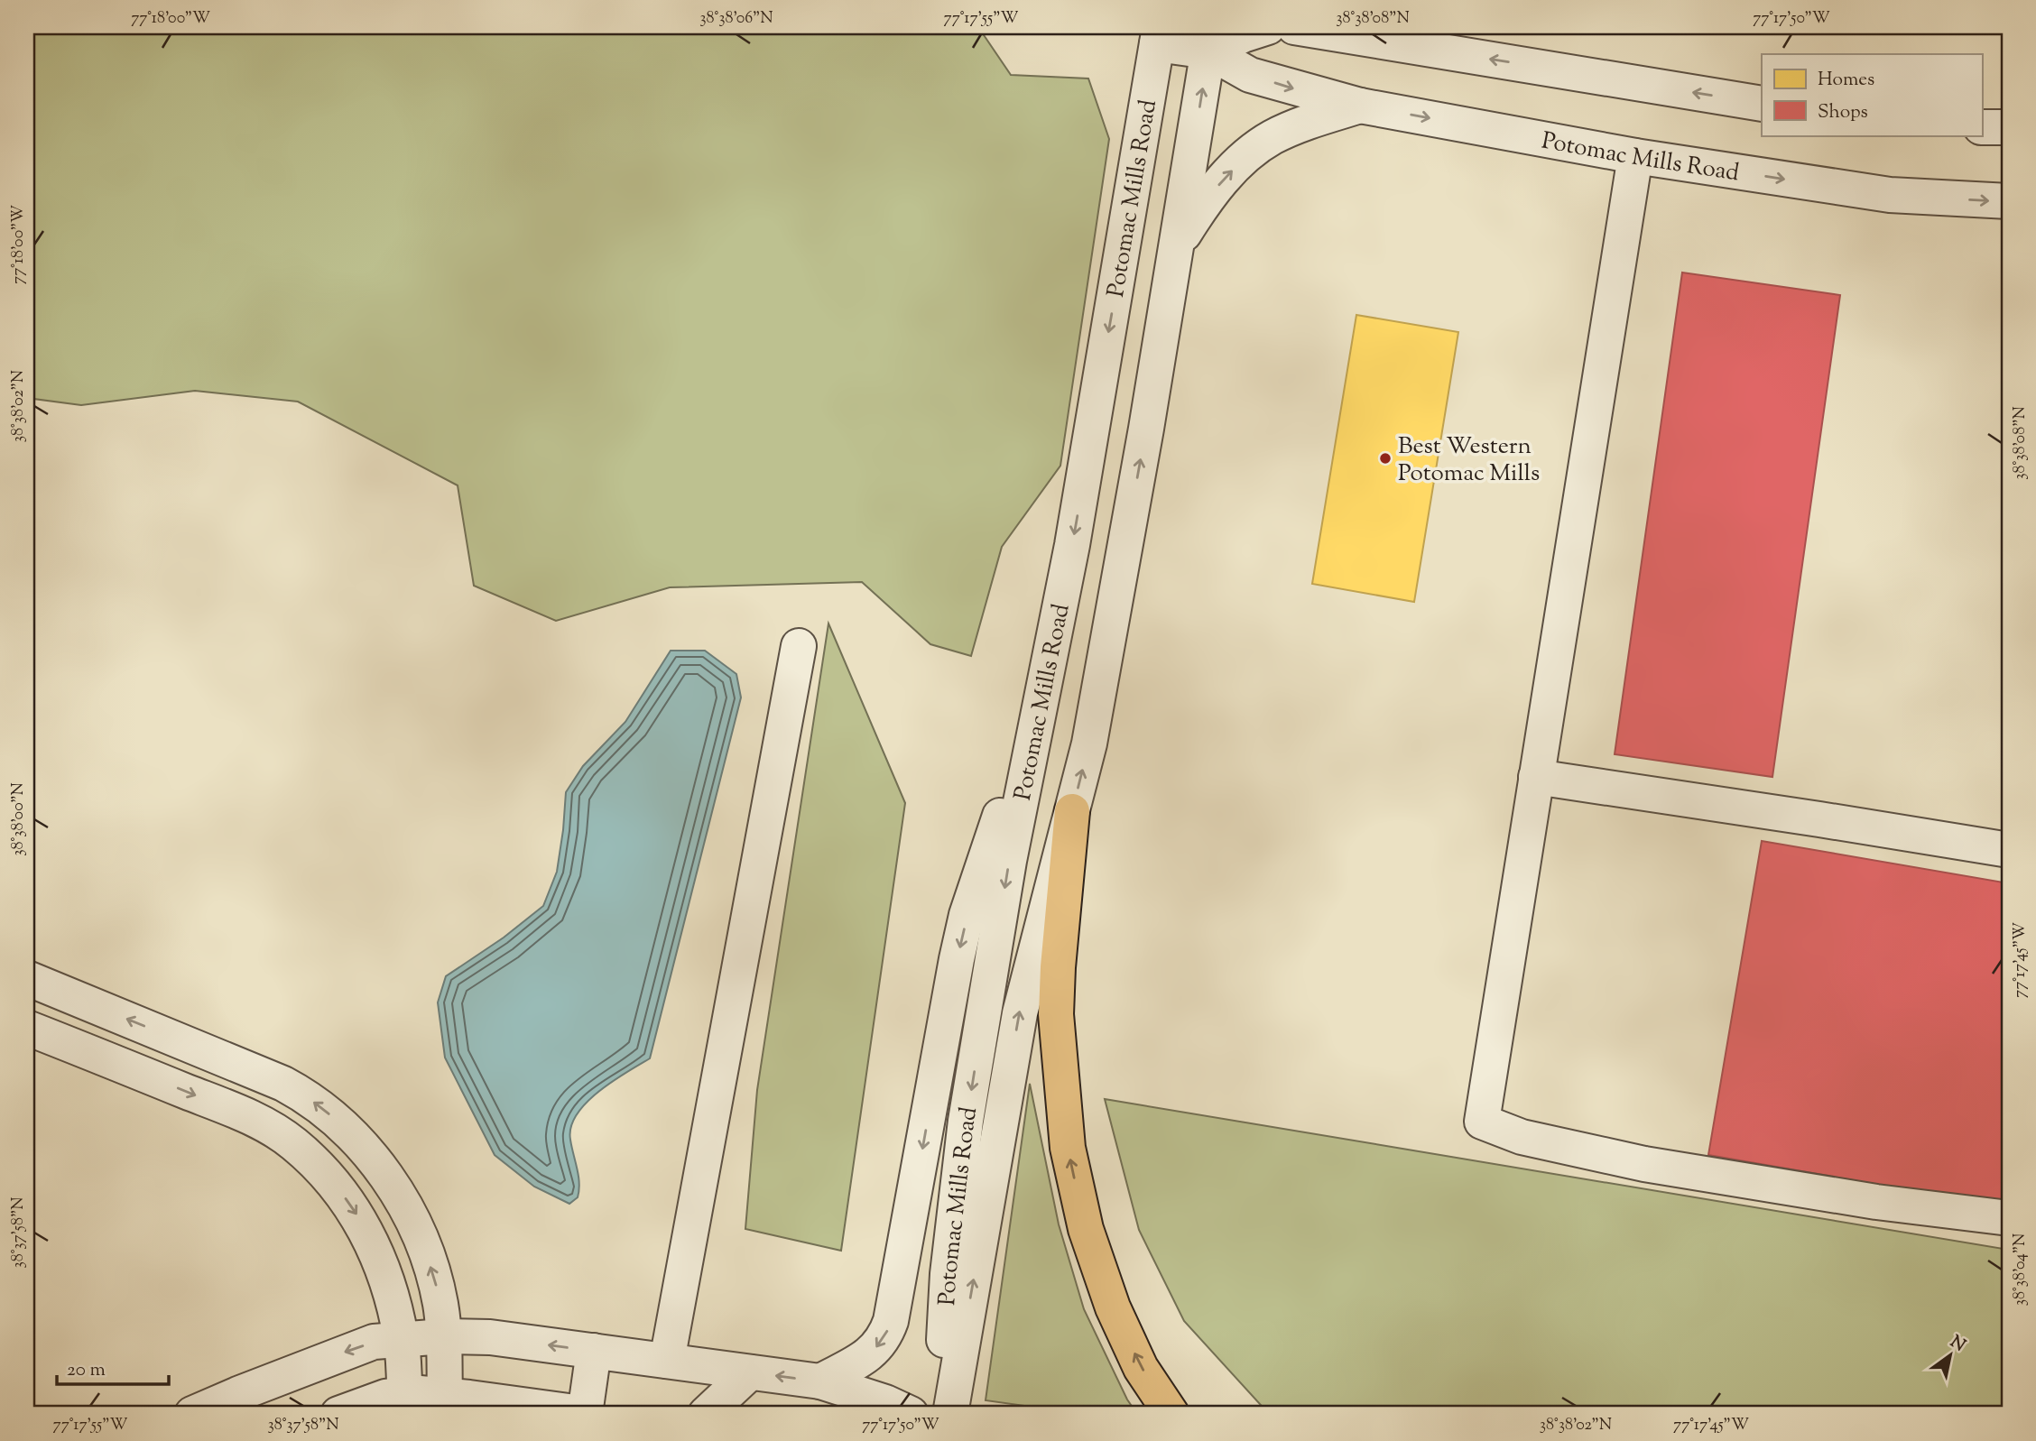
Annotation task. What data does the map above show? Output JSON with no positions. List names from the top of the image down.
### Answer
{
  "streets": {
    "street": ["Potomac Mills Road"]
  },
  "places": ["Best Western Potomac Mills"],
  "legend": ["Homes", "Shops"],
  "scale_bar": "20 m",
  "north": "top right",
  "coordinates": [
    "77°18'00\"W",
    "38°38'06\"N",
    "77°17'55\"W",
    "38°38'08\"N",
    "77°17'50\"W",
    "38°38'02\"N",
    "38°38'00\"N",
    "77°17'45\"W",
    "38°37'58\"N",
    "38°38'04\"N"
  ]
}
